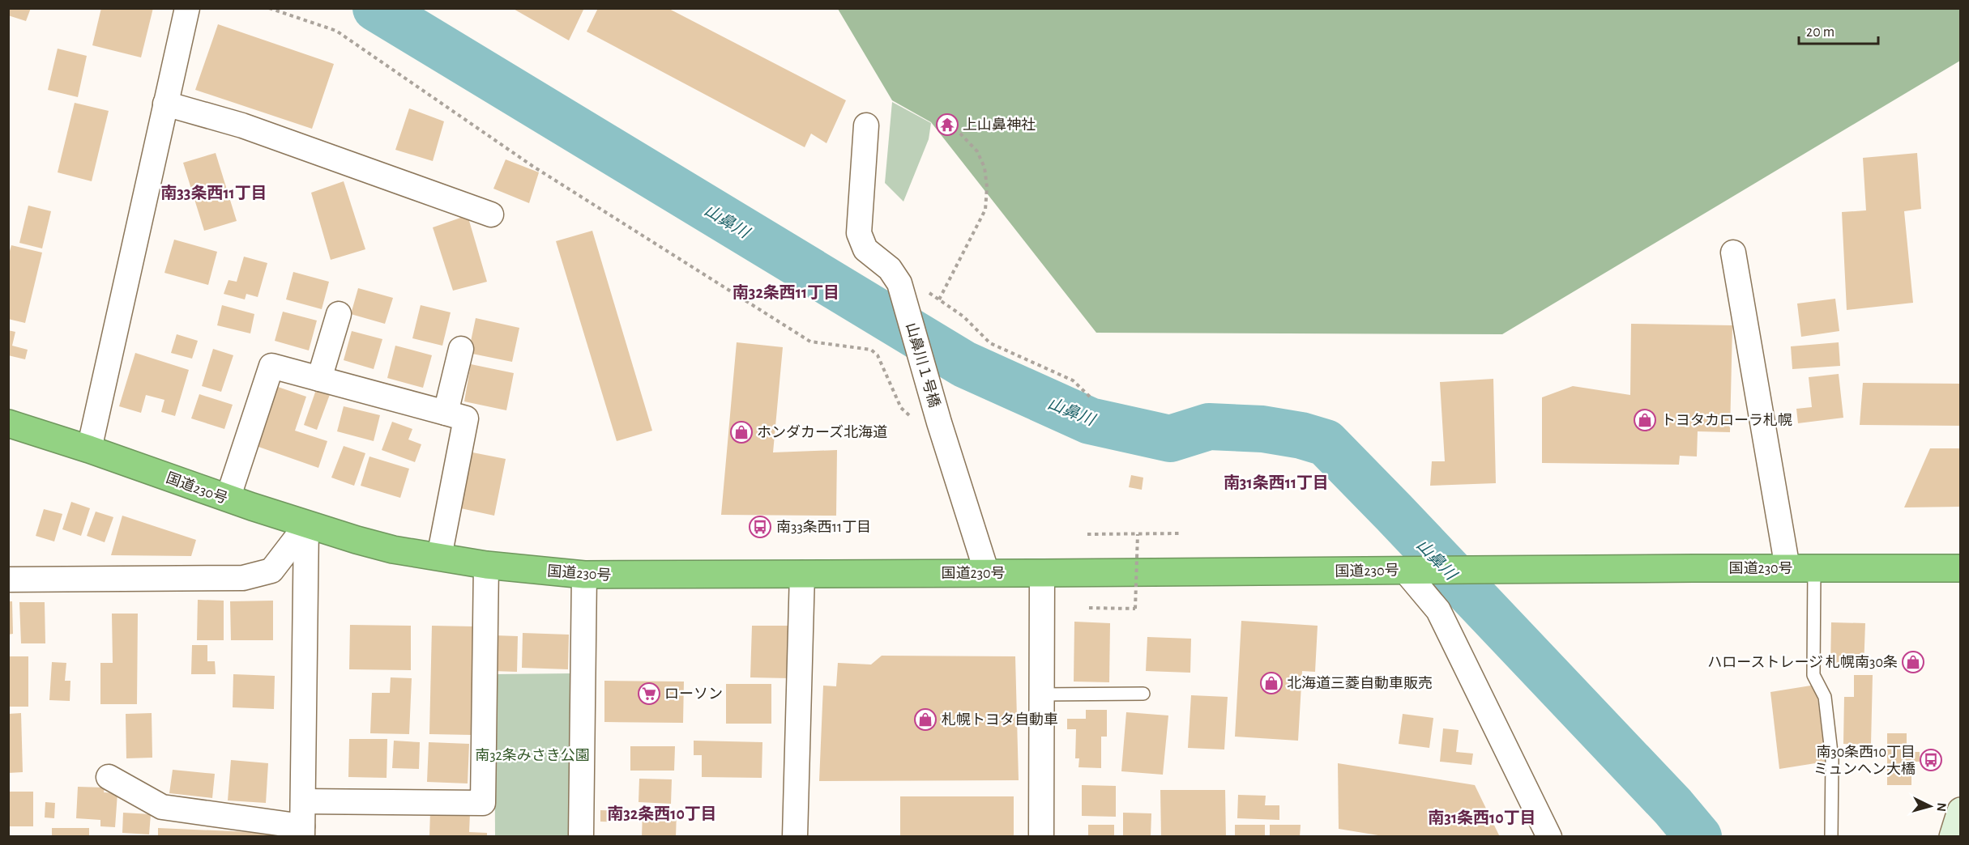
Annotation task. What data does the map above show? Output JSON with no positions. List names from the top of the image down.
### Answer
{
  "streets": {
    "highway": ["国道230号"],
    "street": ["山鼻川１号橋"]
  },
  "crossings": [
    ["山鼻川１号橋", "国道230号"]
  ],
  "districts": [
    "南33条西11丁目",
    "南32条西11丁目",
    "南31条西11丁目",
    "南32条西10丁目",
    "南31条西10丁目"
  ],
  "water": ["山鼻川"],
  "parks": ["南32条みさき公園"],
  "places": {
    "temple": ["上山鼻神社"],
    "shop": [
      "トヨタカローラ札幌",
      "ホンダカーズ北海道",
      "ハローストレージ 札幌南30条",
      "北海道三菱自動車販売",
      "札幌トヨタ自動車"
    ],
    "bus stop": ["南33条西11丁目", "南30条西10丁目 ミュンヘン大橋"],
    "supermarket": ["ローソン"]
  },
  "scale_bar": "20 m",
  "north": "right"
}
